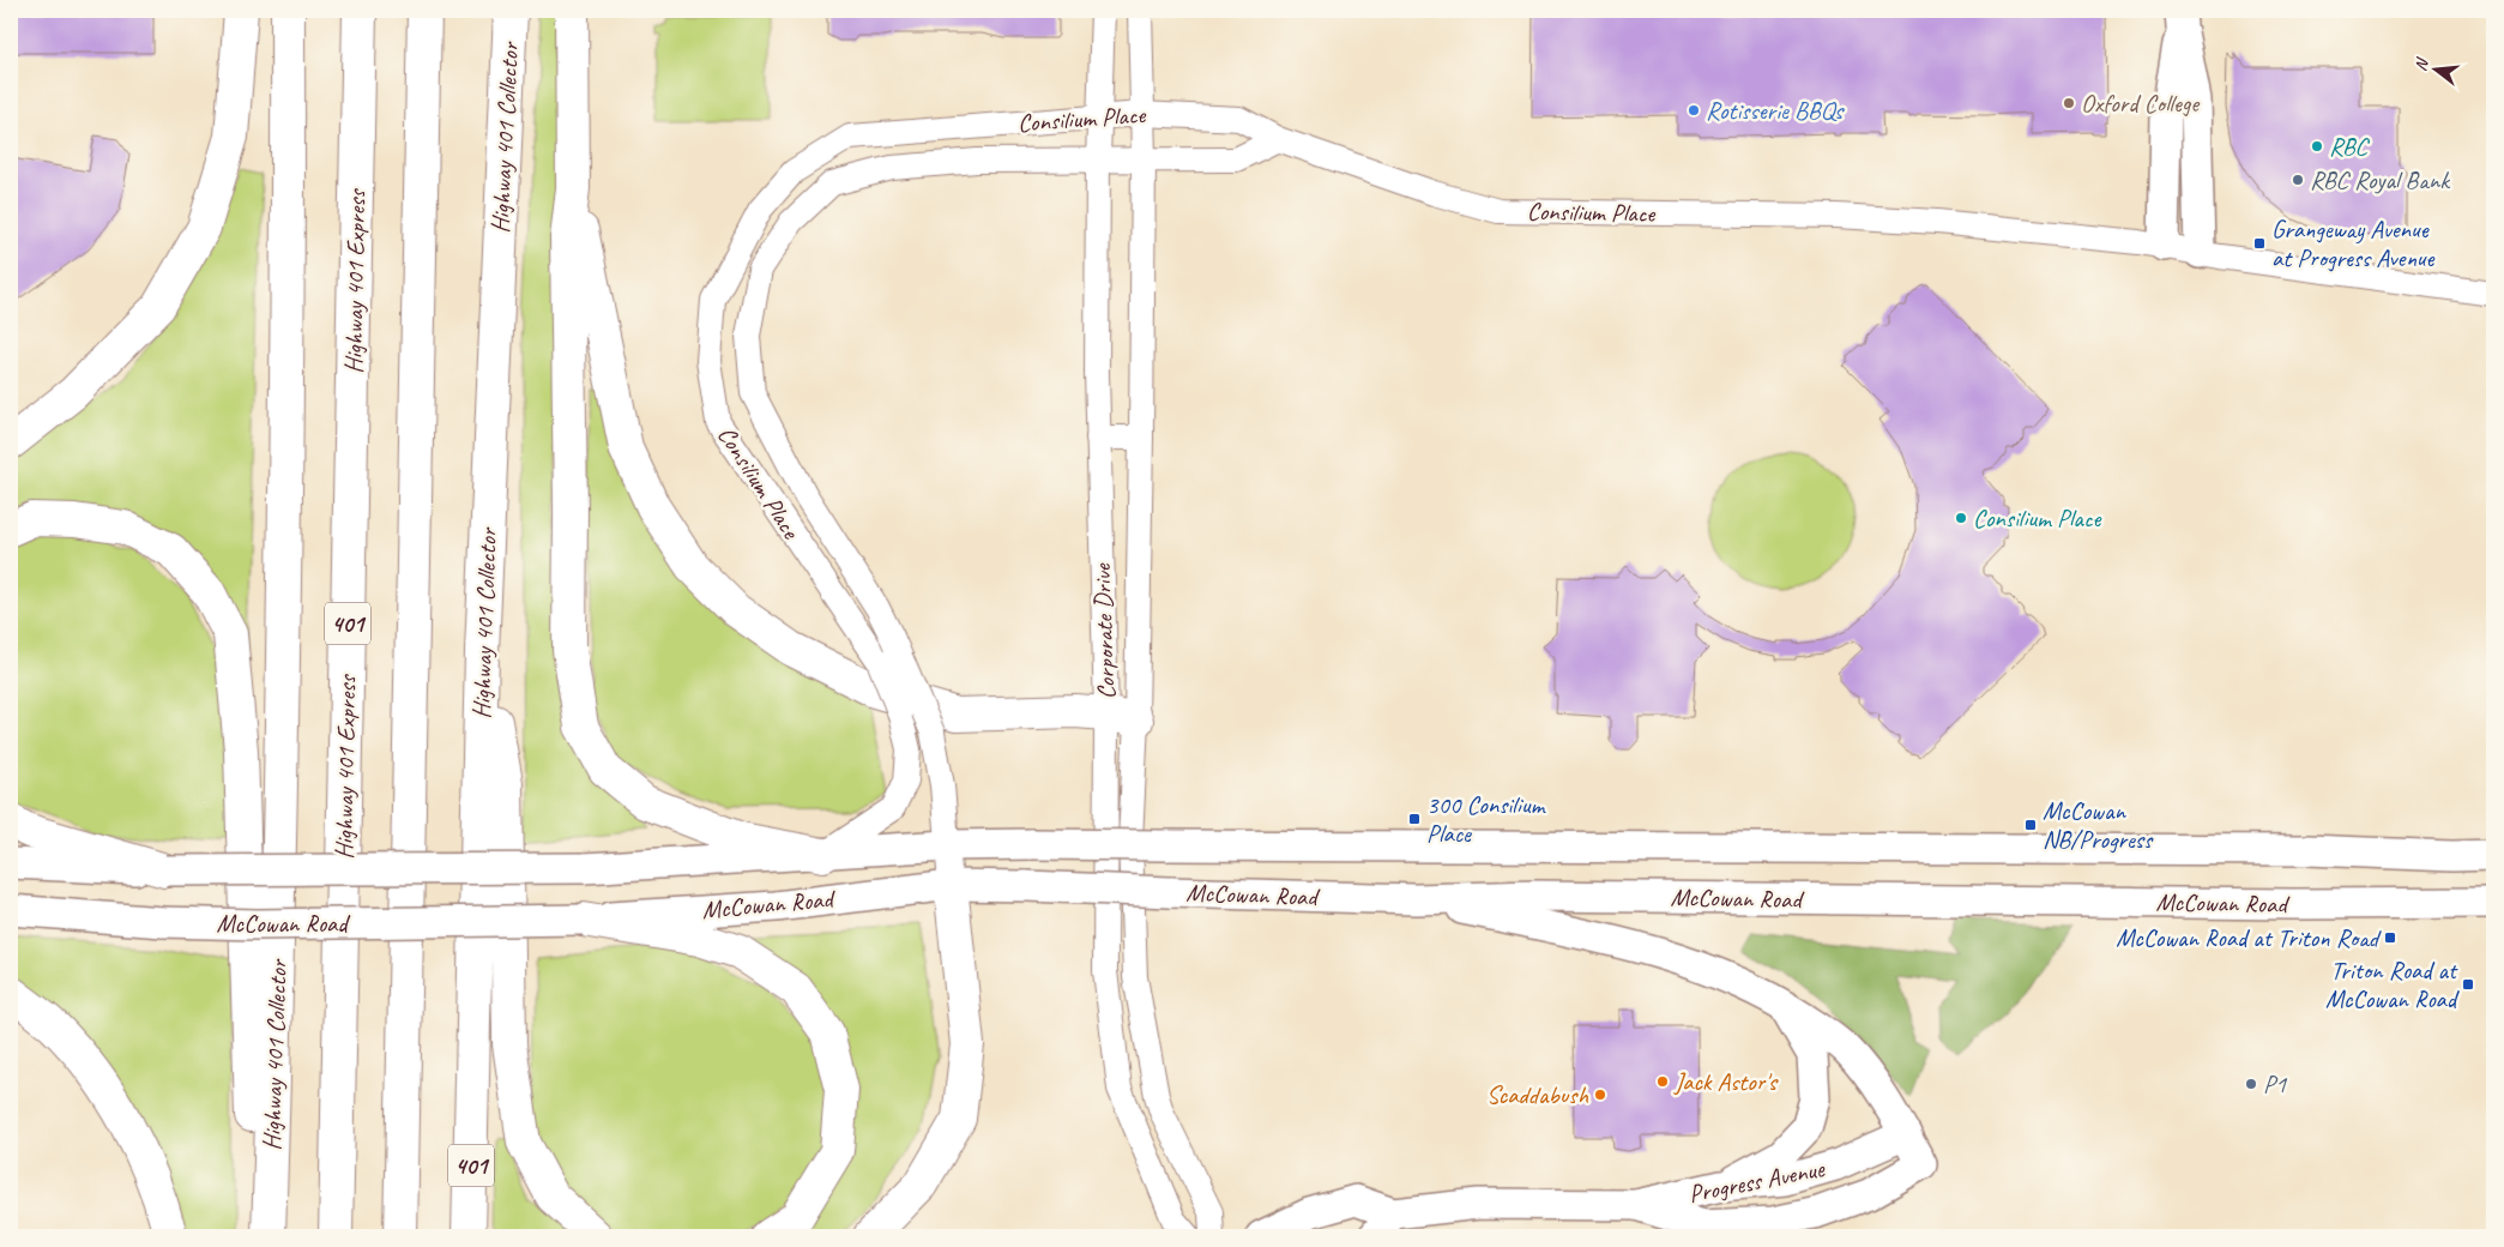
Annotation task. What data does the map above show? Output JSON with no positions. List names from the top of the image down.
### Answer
{
  "streets": {
    "highway": ["Highway 401 Collector", "Highway 401 Express", "401"],
    "main road": ["McCowan Road", "Progress Avenue"],
    "street": ["Consilium Place", "Corporate Drive"]
  },
  "crossings": [
    ["Consilium Place", "Corporate Drive"],
    ["Consilium Place", "McCowan Road"]
  ],
  "places": {
    "other": [
      "Oxford College",
      "Rotisserie BBQs",
      "RBC",
      "RBC Royal Bank",
      "Consilium Place",
      "Jack Astor's",
      "P1",
      "Scaddabush"
    ],
    "transit": [
      "Grangeway Avenue at Progress Avenue",
      "300 Consilium Place",
      "McCowan NB/Progress",
      "McCowan Road at Triton Road",
      "Triton Road at McCowan Road"
    ]
  },
  "north": "left"
}
